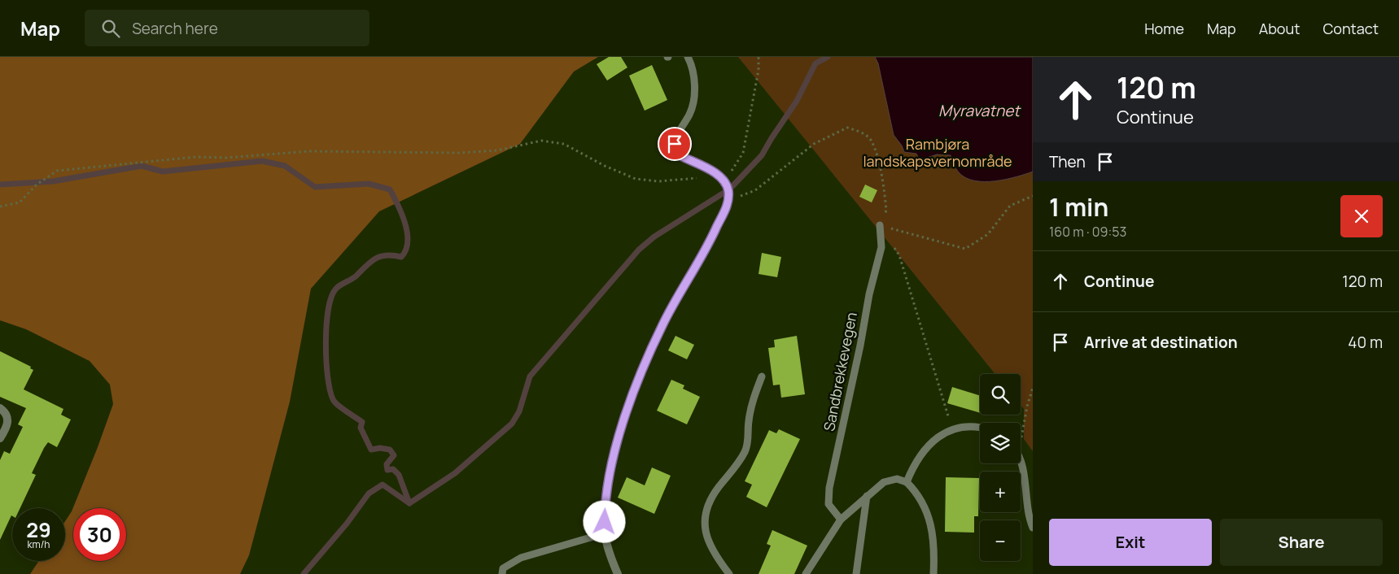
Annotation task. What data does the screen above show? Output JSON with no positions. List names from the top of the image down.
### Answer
{
  "streets": {
    "lane": ["Sandbrekkevegen"]
  },
  "water": ["Myravatnet"],
  "parks": ["Rambjøra landskapsvernområde"],
  "page": {
    "header": "Map",
    "search": "Search here",
    "nav": [
      "Home",
      "Map",
      "About",
      "Contact"
    ],
    "turn": ["120 m", "Continue"],
    "then": "Then",
    "heading": ["1 min", "160 m · 09:53"],
    "list": [
      {
        "name": "Continue",
        "value": "120 m"
      },
      {
        "name": "Arrive at destination",
        "value": "40 m"
      }
    ],
    "map_buttons": ["+", "−"],
    "speed": "29 km/h",
    "limit": "30",
    "buttons": ["Exit", "Share"]
  }
}
